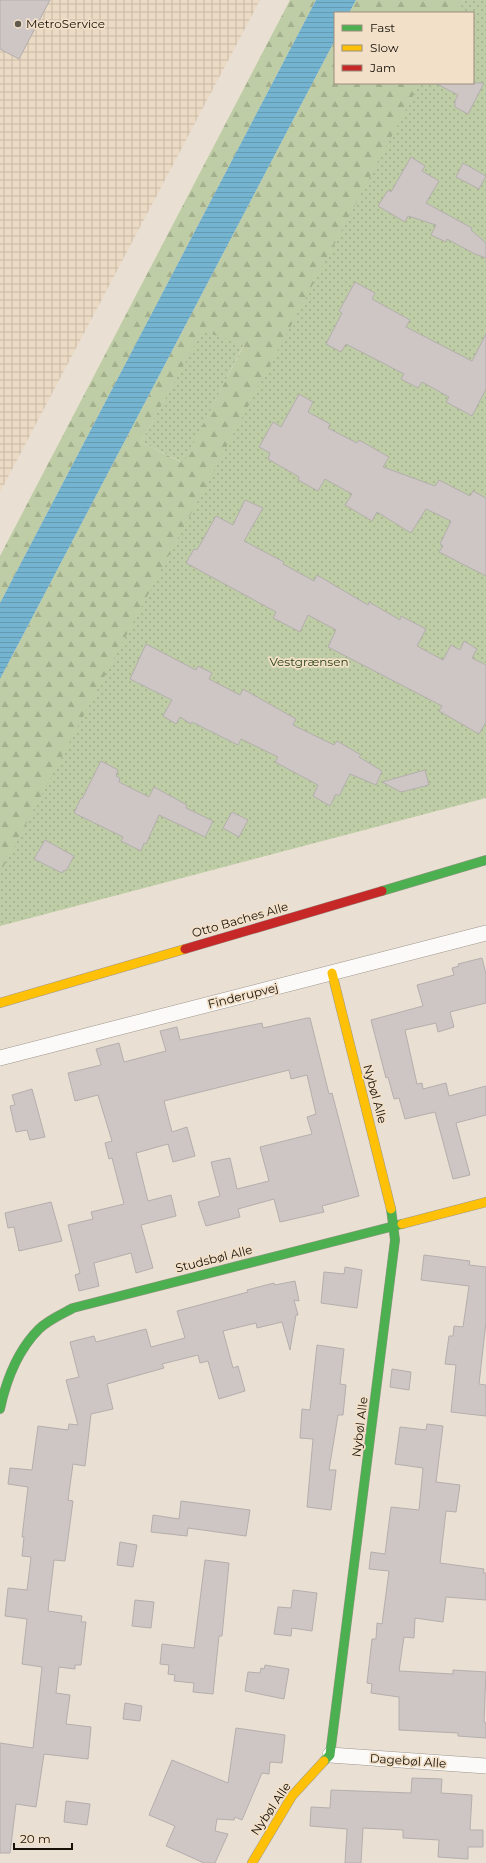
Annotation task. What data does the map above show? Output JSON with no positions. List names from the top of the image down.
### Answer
{
  "streets": {
    "street": [
      "Otto Baches Alle",
      "Finderupvej",
      "Nybøl Alle",
      "Studsbøl Alle",
      "Dagebøl Alle"
    ]
  },
  "crossings": [
    ["Finderupvej", "Nybøl Alle"],
    ["Nybøl Alle", "Studsbøl Alle"],
    ["Nybøl Alle", "Dagebøl Alle"]
  ],
  "parks": ["Vestgrænsen"],
  "places": ["MetroService"],
  "legend": ["Fast", "Slow", "Jam"],
  "scale_bar": "20 m"
}
